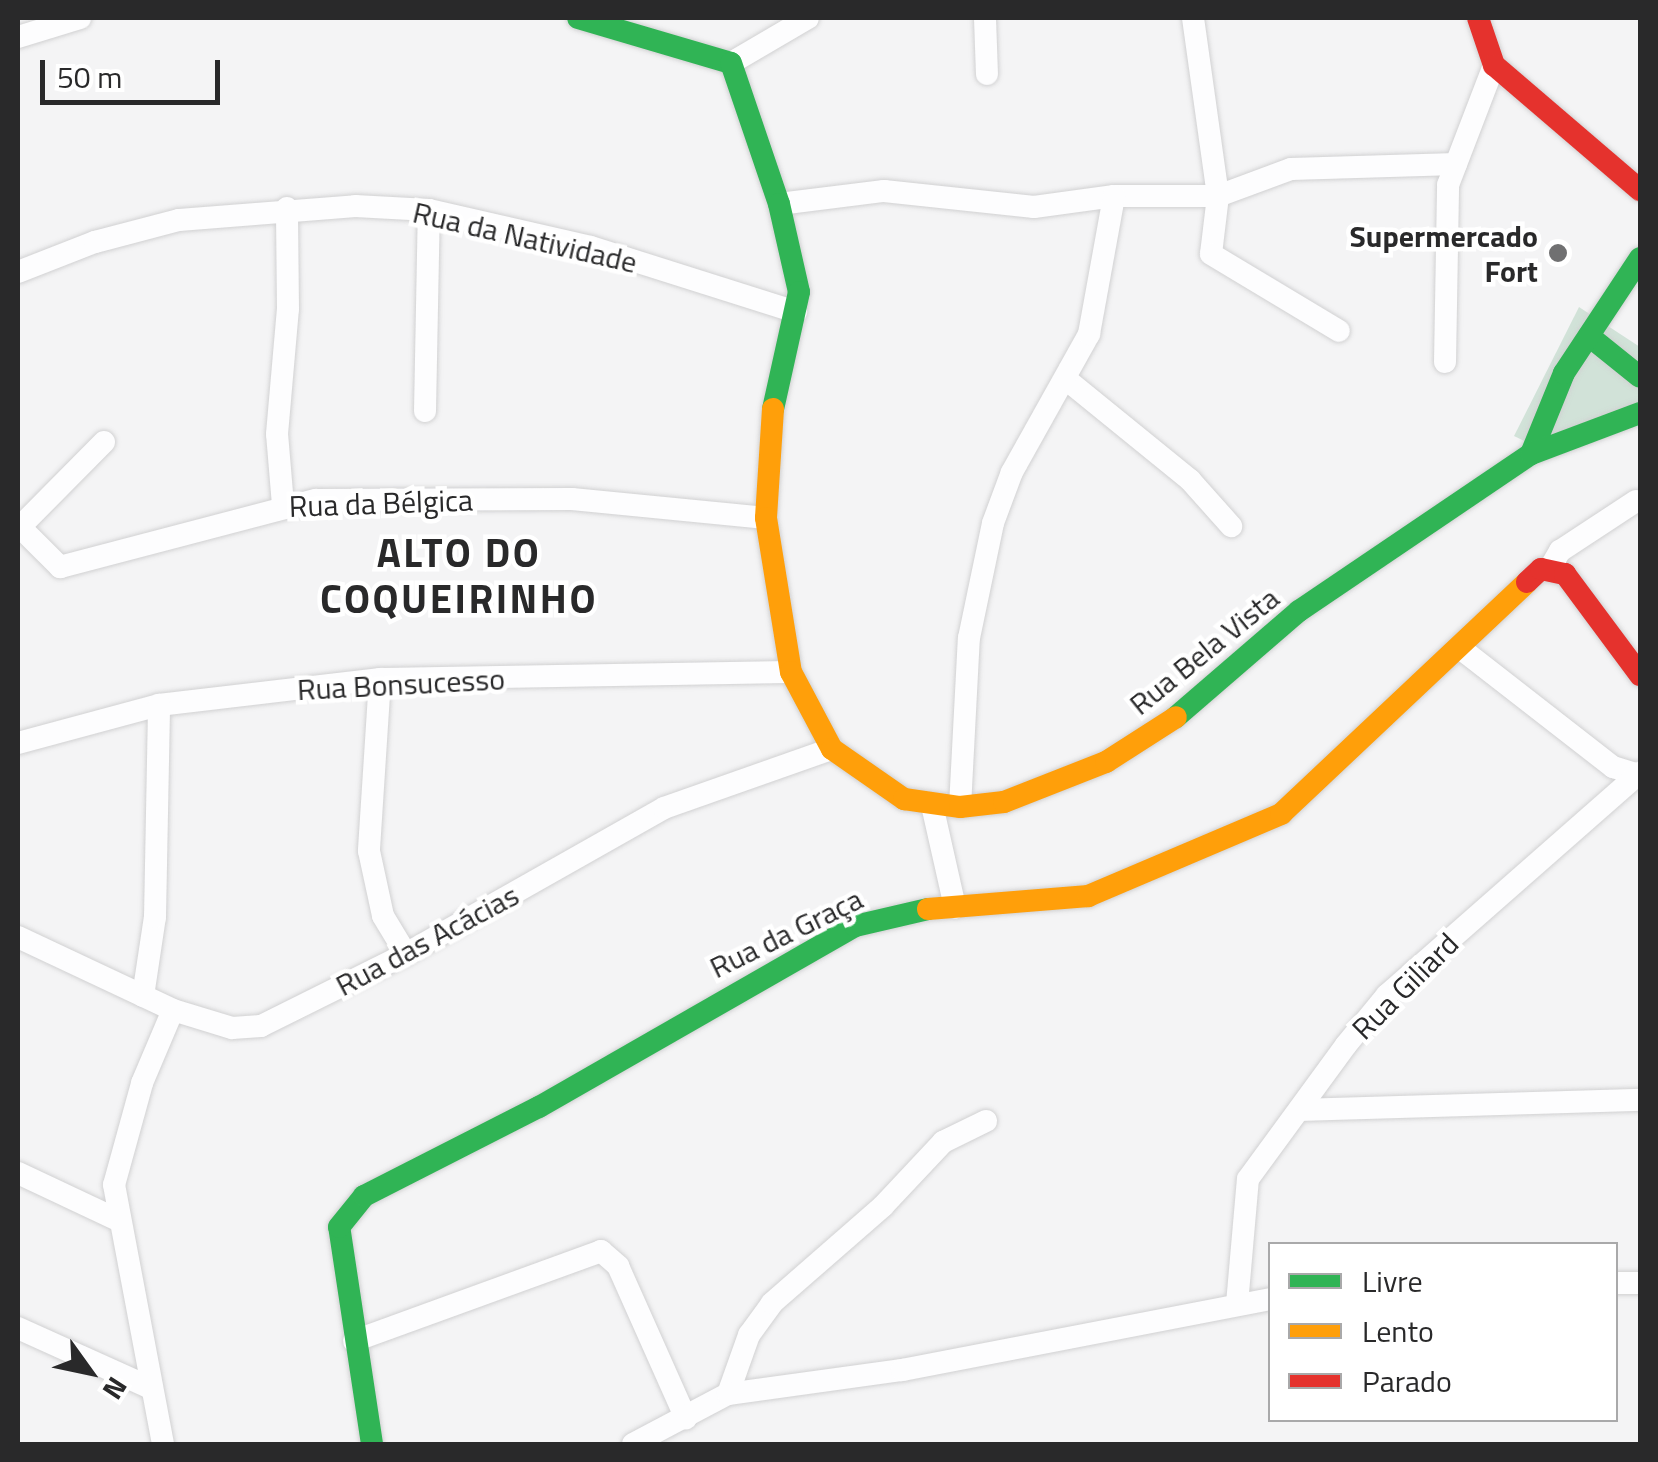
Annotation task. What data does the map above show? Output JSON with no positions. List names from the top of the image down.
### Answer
{
  "streets": {
    "main road": ["Rua Bela Vista", "Rua da Graça"],
    "street": [
      "Rua da Natividade",
      "Rua da Bélgica",
      "Rua Bonsucesso",
      "Rua das Acácias",
      "Rua Giliard"
    ]
  },
  "crossings": [
    ["Rua da Natividade", "Rua Bela Vista"],
    ["Rua da Bélgica", "Rua Bela Vista"],
    ["Rua Bela Vista", "Rua Bonsucesso"],
    ["Rua Bela Vista", "Rua das Acácias"]
  ],
  "districts": ["ALTO DO COQUEIRINHO"],
  "places": ["Supermercado Fort"],
  "legend": ["Livre", "Lento", "Parado"],
  "scale_bar": "50 m",
  "north": "bottom right"
}
